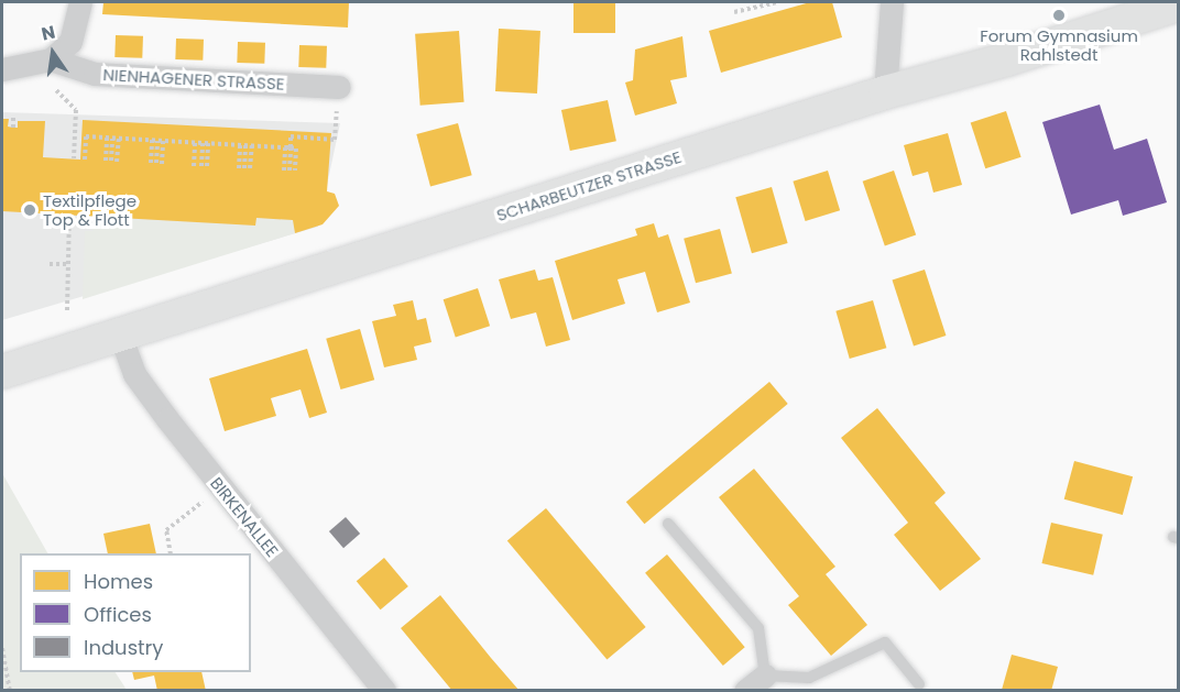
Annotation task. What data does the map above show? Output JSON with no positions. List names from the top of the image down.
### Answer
{
  "streets": {
    "main road": ["SCHARBEUTZER STRASSE"],
    "street": ["NIENHAGENER STRASSE", "BIRKENALLEE"]
  },
  "crossings": [
    ["SCHARBEUTZER STRASSE", "BIRKENALLEE"]
  ],
  "places": ["Forum Gymnasium Rahlstedt", "Textilpflege Top & Flott"],
  "legend": ["Homes", "Offices", "Industry"],
  "north": "top"
}
